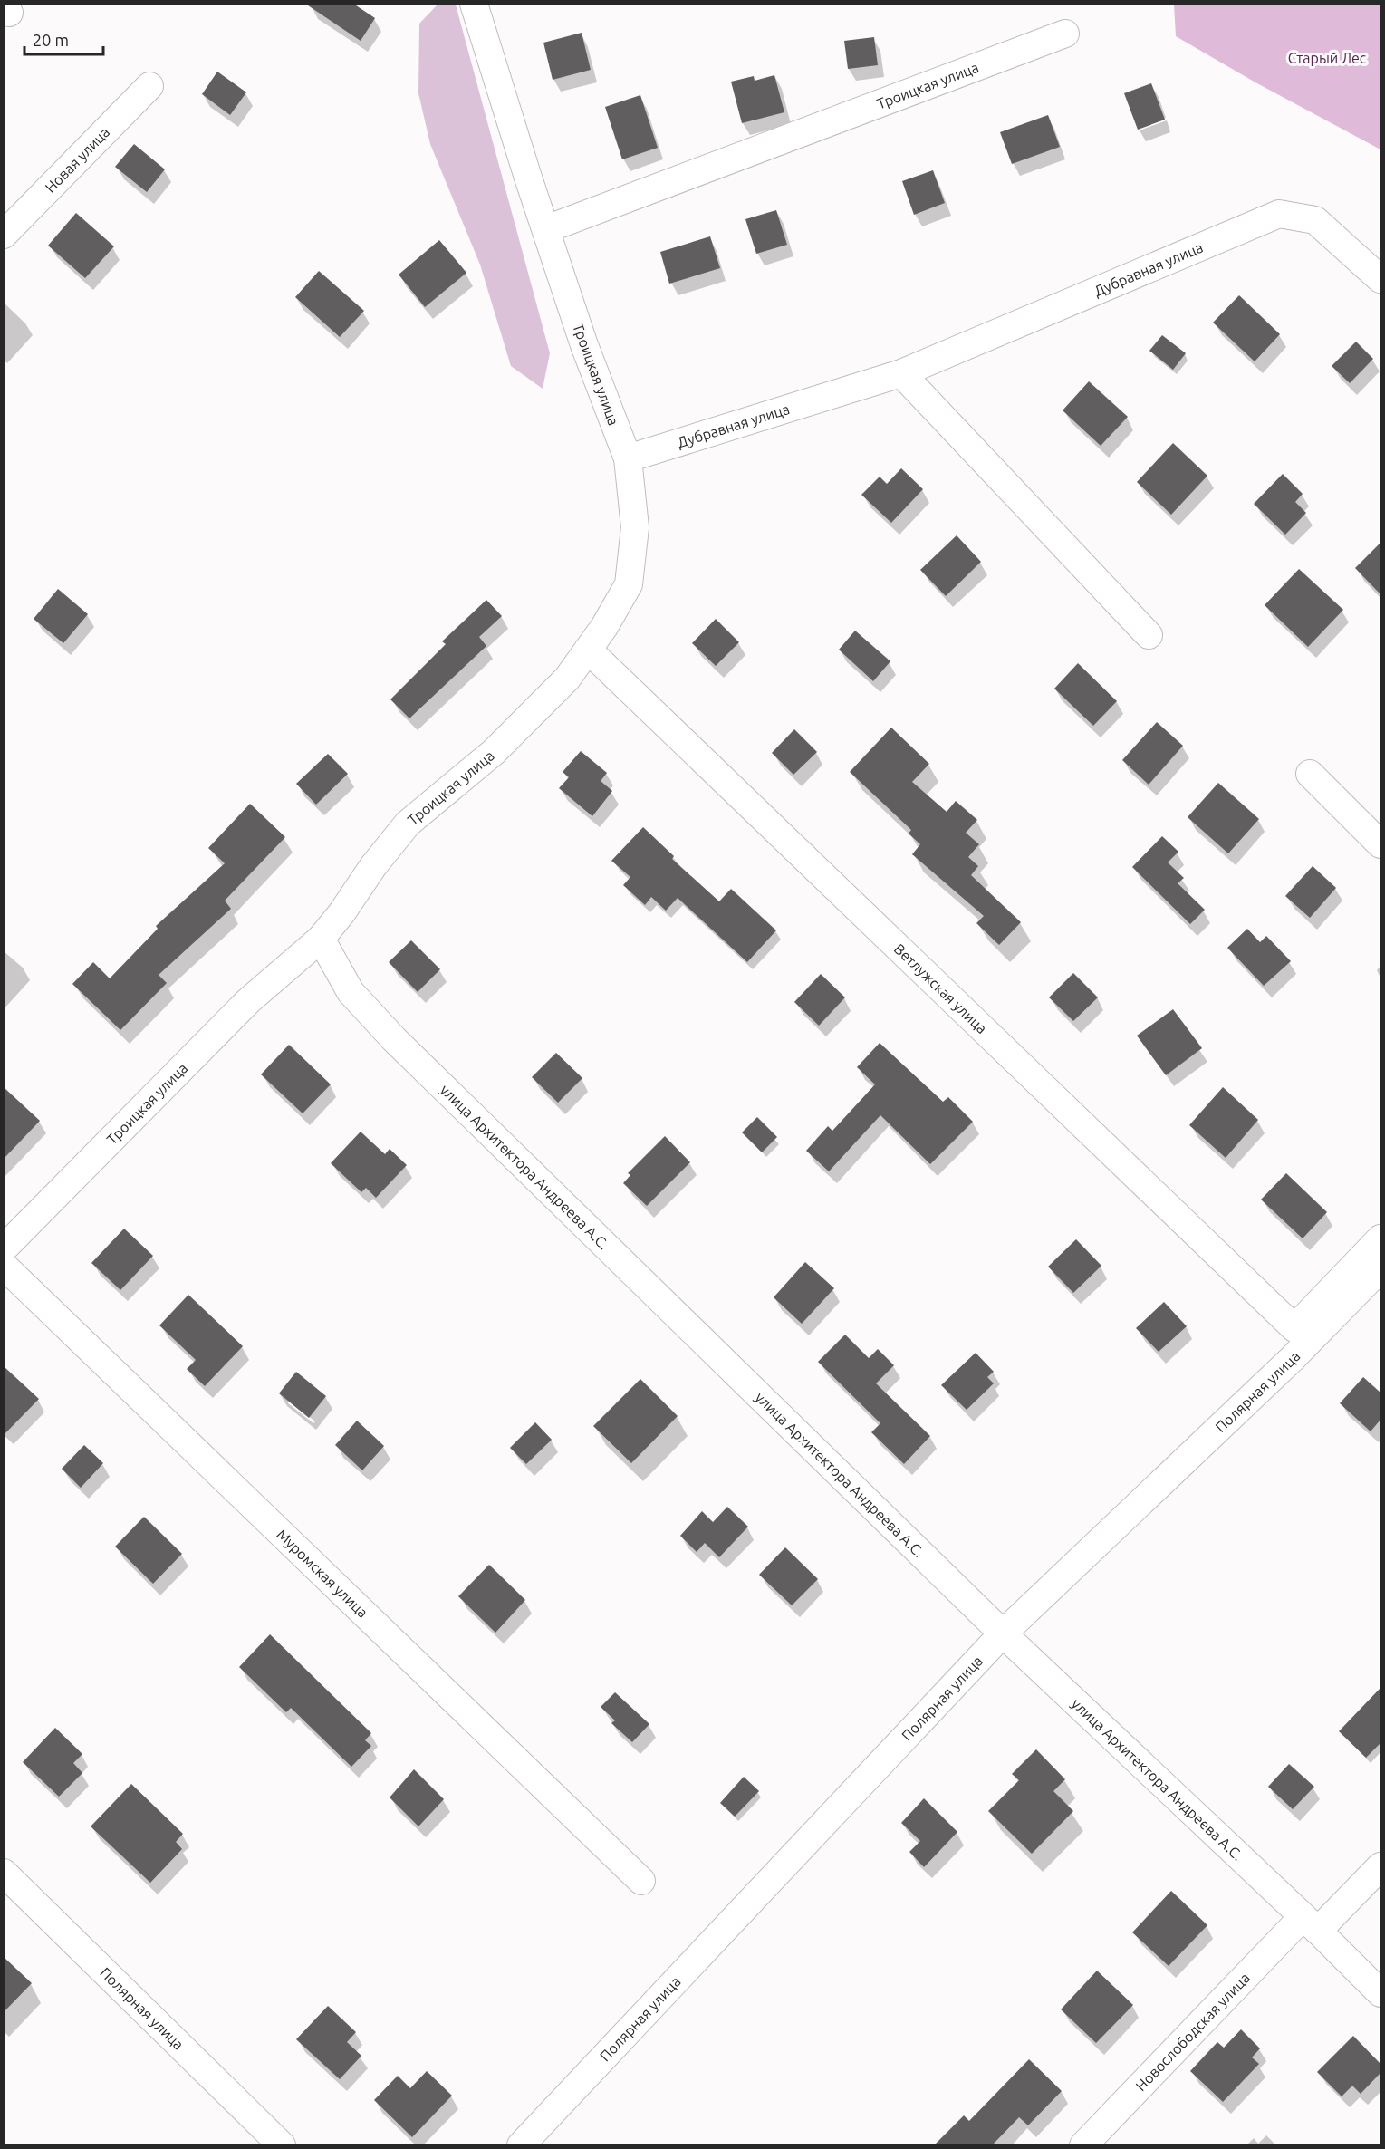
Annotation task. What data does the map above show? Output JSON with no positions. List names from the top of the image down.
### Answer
{
  "streets": {
    "street": [
      "Троицкая улица",
      "Новая улица",
      "Дубравная улица",
      "Ветлужская улица",
      "улица Архитектора Андреева А.С.",
      "Полярная улица",
      "Муромская улица",
      "Новослободская улица"
    ]
  },
  "crossings": [
    ["Троицкая улица", "Дубравная улица"],
    ["Троицкая улица", "Ветлужская улица"],
    ["Троицкая улица", "улица Архитектора Андреева А.С."],
    ["Ветлужская улица", "Полярная улица"],
    ["улица Архитектора Андреева А.С.", "Полярная улица"],
    ["улица Архитектора Андреева А.С.", "Новослободская улица"]
  ],
  "parks": ["Старый Лес"],
  "scale_bar": "20 m"
}
